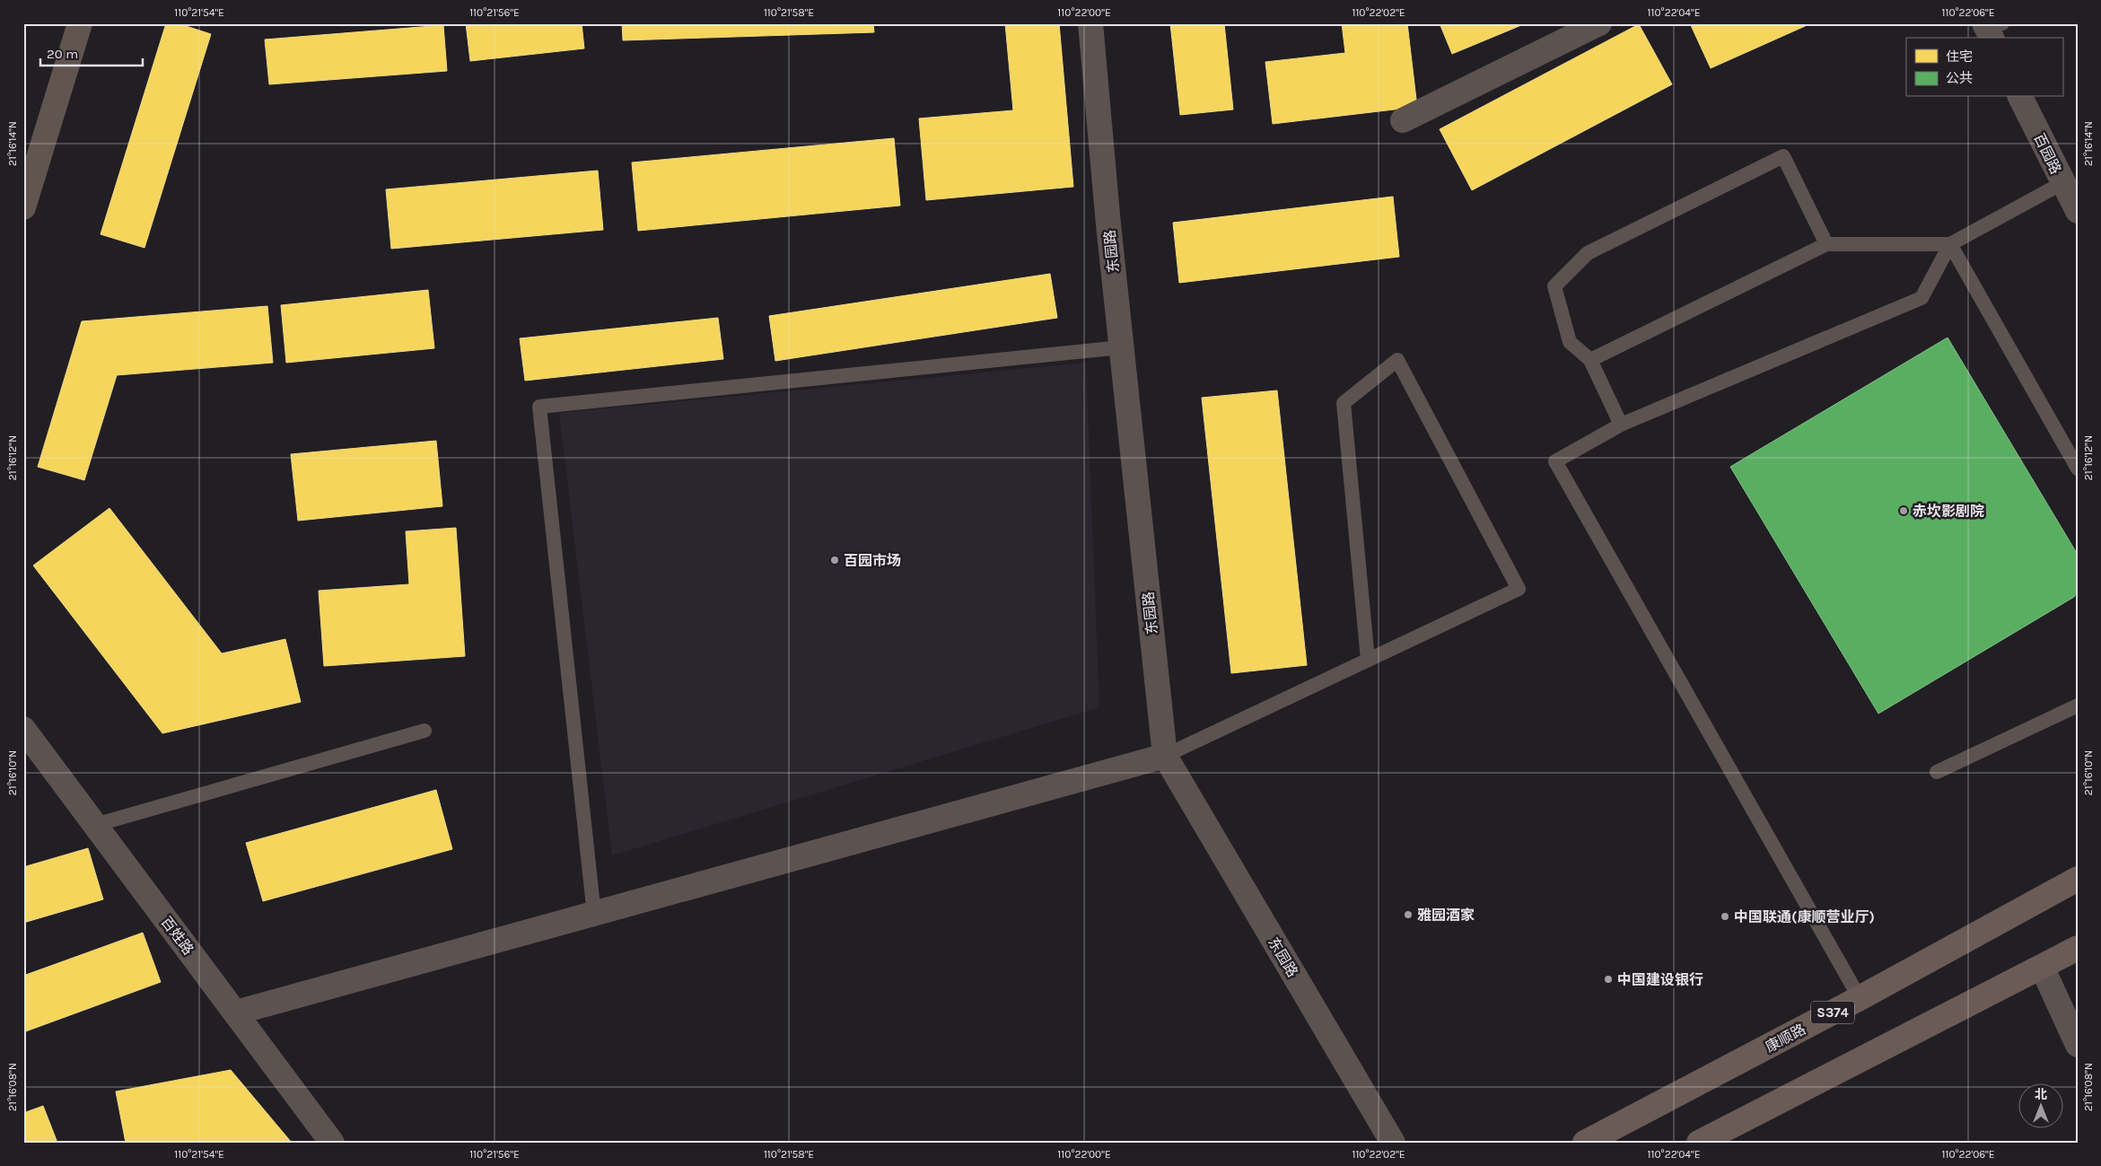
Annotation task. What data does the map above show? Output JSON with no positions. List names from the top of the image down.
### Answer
{
  "streets": {
    "main road": ["S374", "康顺路"],
    "street": ["百园路", "东园路", "百姓路"]
  },
  "places": [
    "赤坎影剧院",
    "百园市场",
    "雅园酒家",
    "中国联通(康顺营业厅)",
    "中国建设银行"
  ],
  "legend": ["住宅", "公共"],
  "scale_bar": "20 m",
  "north": "top",
  "coordinates": [
    "110°21'54\"E",
    "110°21'56\"E",
    "110°21'58\"E",
    "110°22'00\"E",
    "110°22'02\"E",
    "110°22'04\"E",
    "110°22'06\"E",
    "21°16'14\"N",
    "21°16'12\"N",
    "21°16'10\"N",
    "21°16'08\"N"
  ]
}
